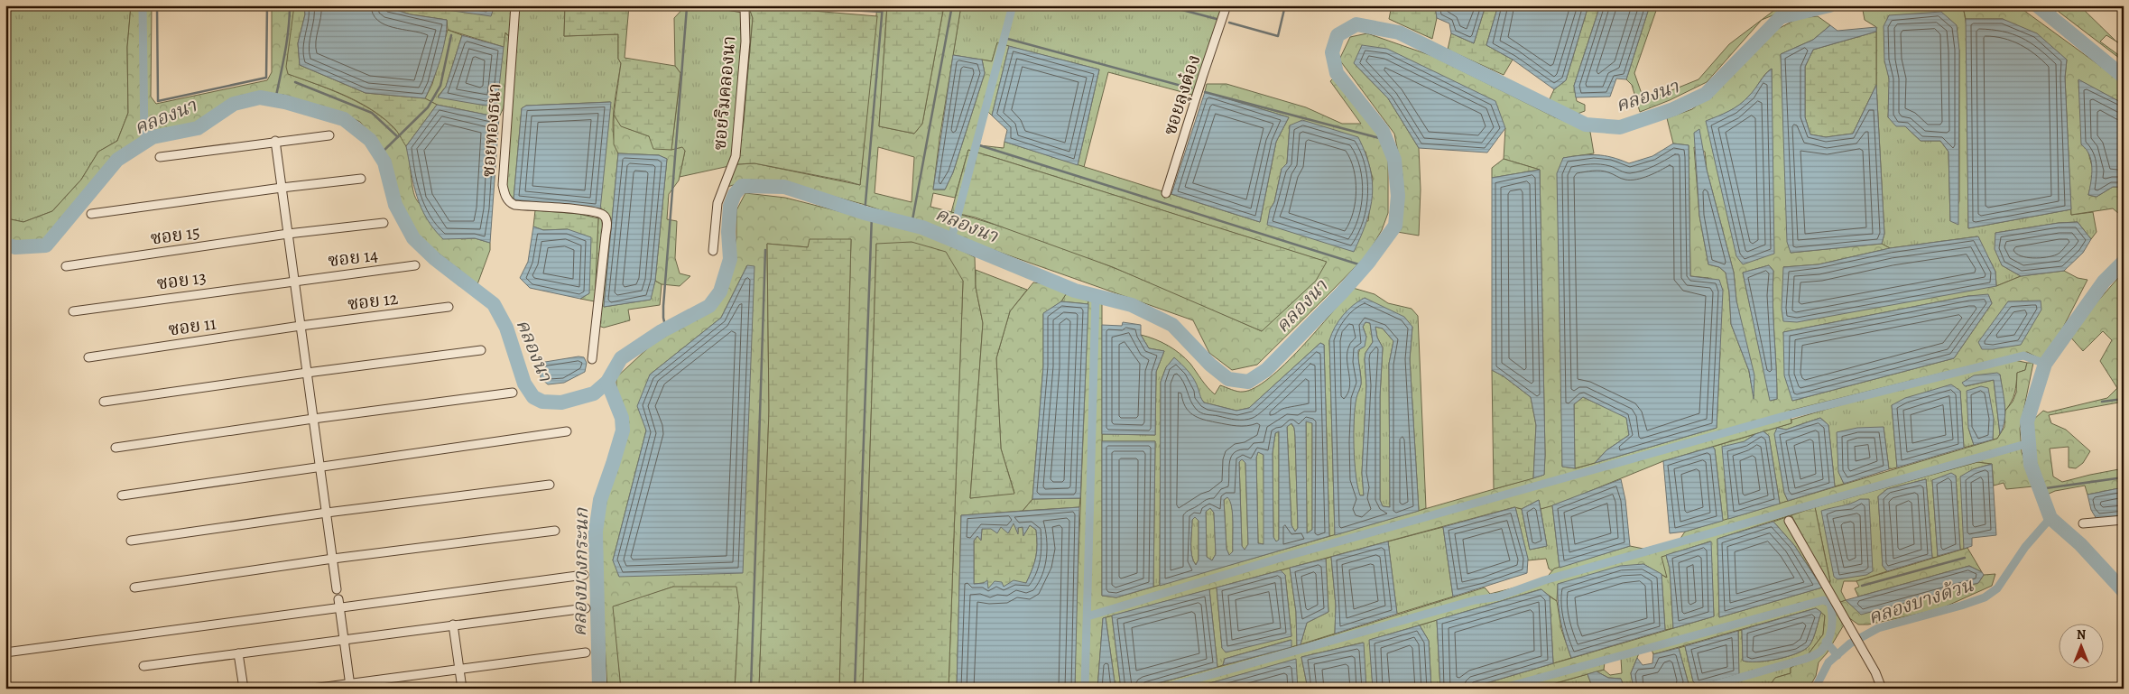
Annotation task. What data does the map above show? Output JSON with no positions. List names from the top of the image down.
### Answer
{
  "streets": {
    "street": [
      "ซอยริมคลองนา",
      "ซอยลุงต๋อง",
      "ซอยทองธนา",
      "ซอย 15",
      "ซอย 14",
      "ซอย 13",
      "ซอย 12",
      "ซอย 11"
    ]
  },
  "crossings": [
    ["ซอย 14", "ซอย 13"],
    ["ซอย 12", "ซอย 11"]
  ],
  "water": ["คลองนา", "คลองบางกระนก", "คลองบางด้วน"],
  "north": "top"
}
